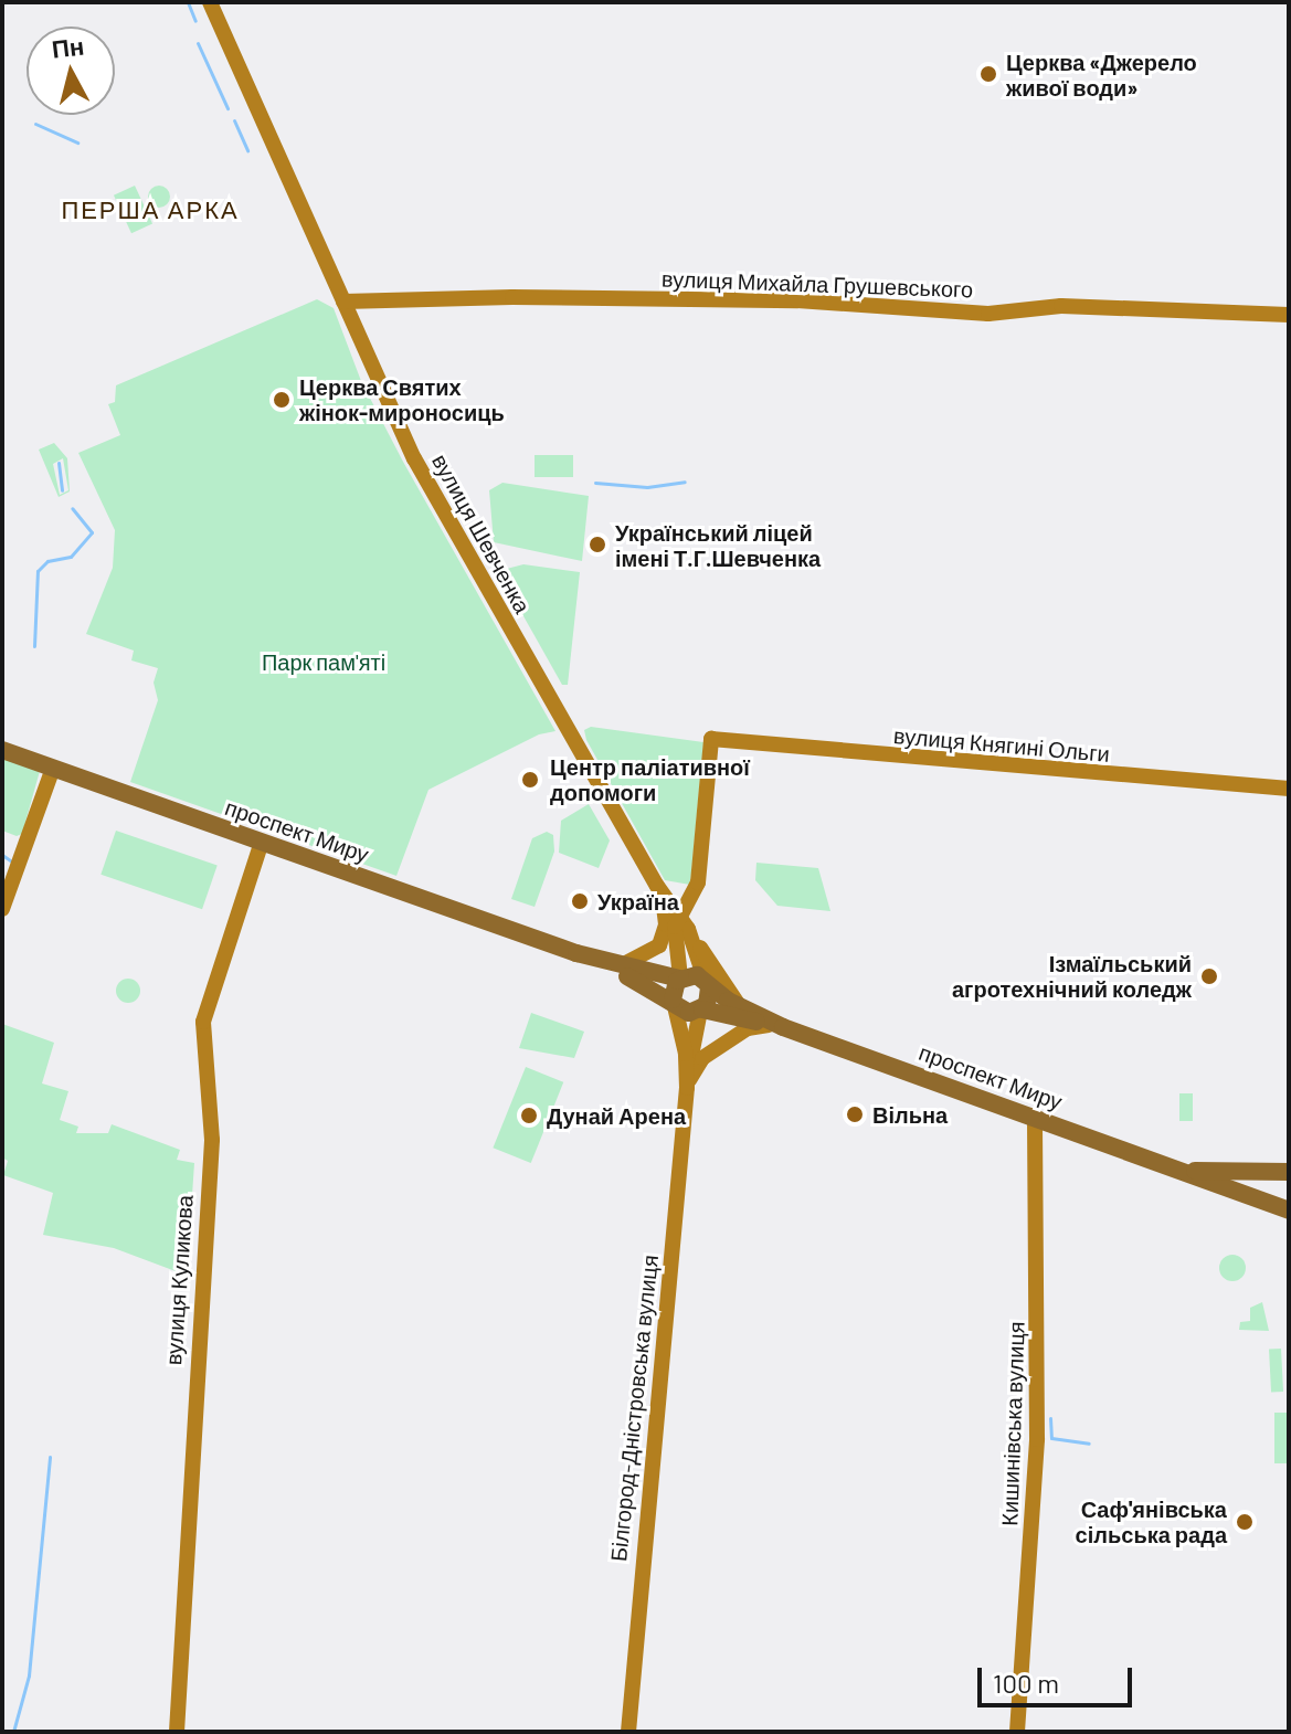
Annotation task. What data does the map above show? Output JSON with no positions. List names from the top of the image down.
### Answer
{
  "streets": {
    "main road": ["проспект Миру"],
    "street": [
      "вулиця Михайла Грушевського",
      "вулиця Шевченка",
      "вулиця Княгині Ольги",
      "вулиця Куликова",
      "Білгород-Дністровська вулиця",
      "Кишинівська вулиця"
    ]
  },
  "crossings": [
    ["вулиця Михайла Грушевського", "вулиця Шевченка"],
    ["проспект Миру", "вулиця Куликова"],
    ["проспект Миру", "Білгород-Дністровська вулиця"],
    ["проспект Миру", "Кишинівська вулиця"]
  ],
  "districts": ["ПЕРША АРКА"],
  "parks": ["Парк пам'яті"],
  "places": [
    "Церква «Джерело живої води»",
    "Церква Святих жінок-мироносиць",
    "Український ліцей імені Т.Г.Шевченка",
    "Центр паліативної допомоги",
    "Україна",
    "Ізмаїльський агротехнічний коледж",
    "Вільна",
    "Дунай Арена",
    "Саф'янівська сільська рада"
  ],
  "scale_bar": "100 m",
  "north": "top"
}
